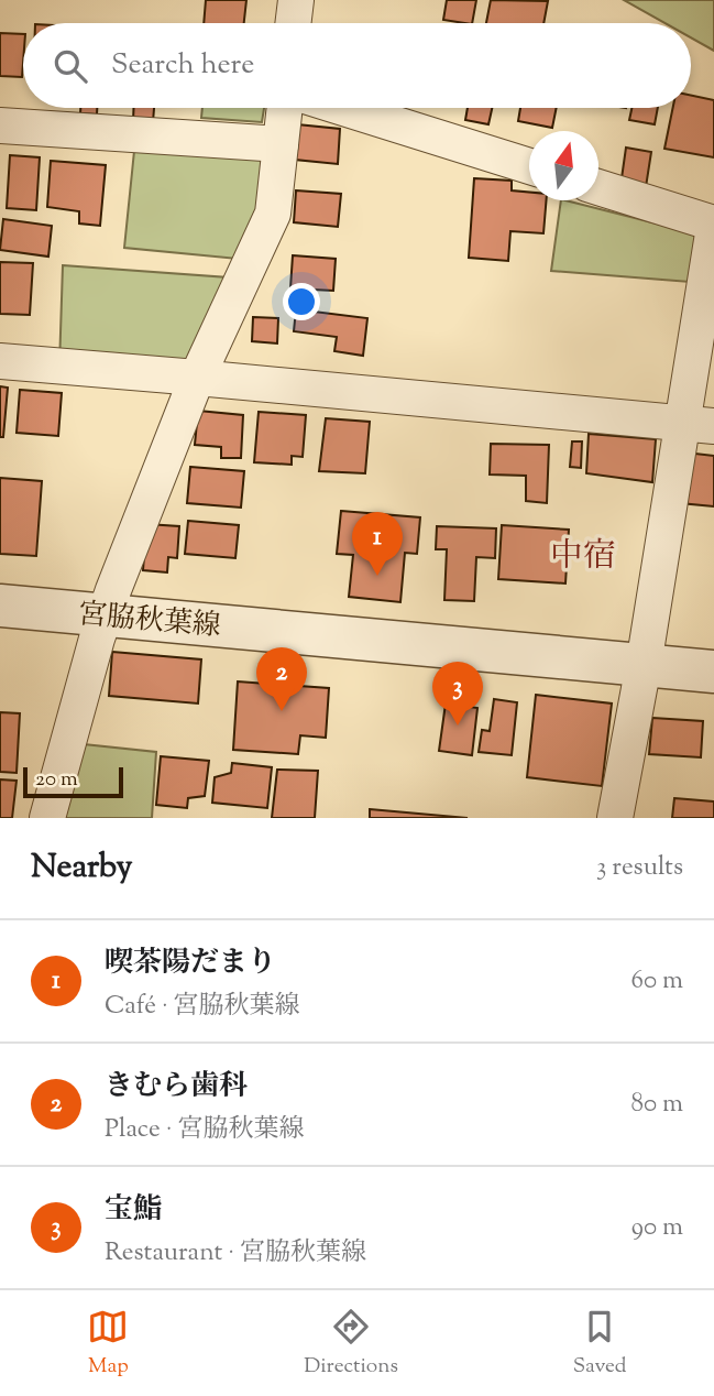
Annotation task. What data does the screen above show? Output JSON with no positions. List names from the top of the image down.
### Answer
{
  "streets": {
    "street": ["宮脇秋葉線"]
  },
  "districts": ["中宿"],
  "scale_bar": "20 m",
  "north": "top",
  "page": {
    "search": "Search here",
    "pins": ["1", "2", "3"],
    "scale": "20 m",
    "heading": ["Nearby", "3 results"],
    "list": [
      {
        "mark": "1",
        "name": "喫茶陽だまり",
        "note": "Café · 宮脇秋葉線",
        "value": "60 m"
      },
      {
        "mark": "2",
        "name": "きむら歯科",
        "note": "Place · 宮脇秋葉線",
        "value": "80 m"
      },
      {
        "mark": "3",
        "name": "宝鮨",
        "note": "Restaurant · 宮脇秋葉線",
        "value": "90 m"
      }
    ],
    "nav": ["Map", "Directions", "Saved"]
  }
}
